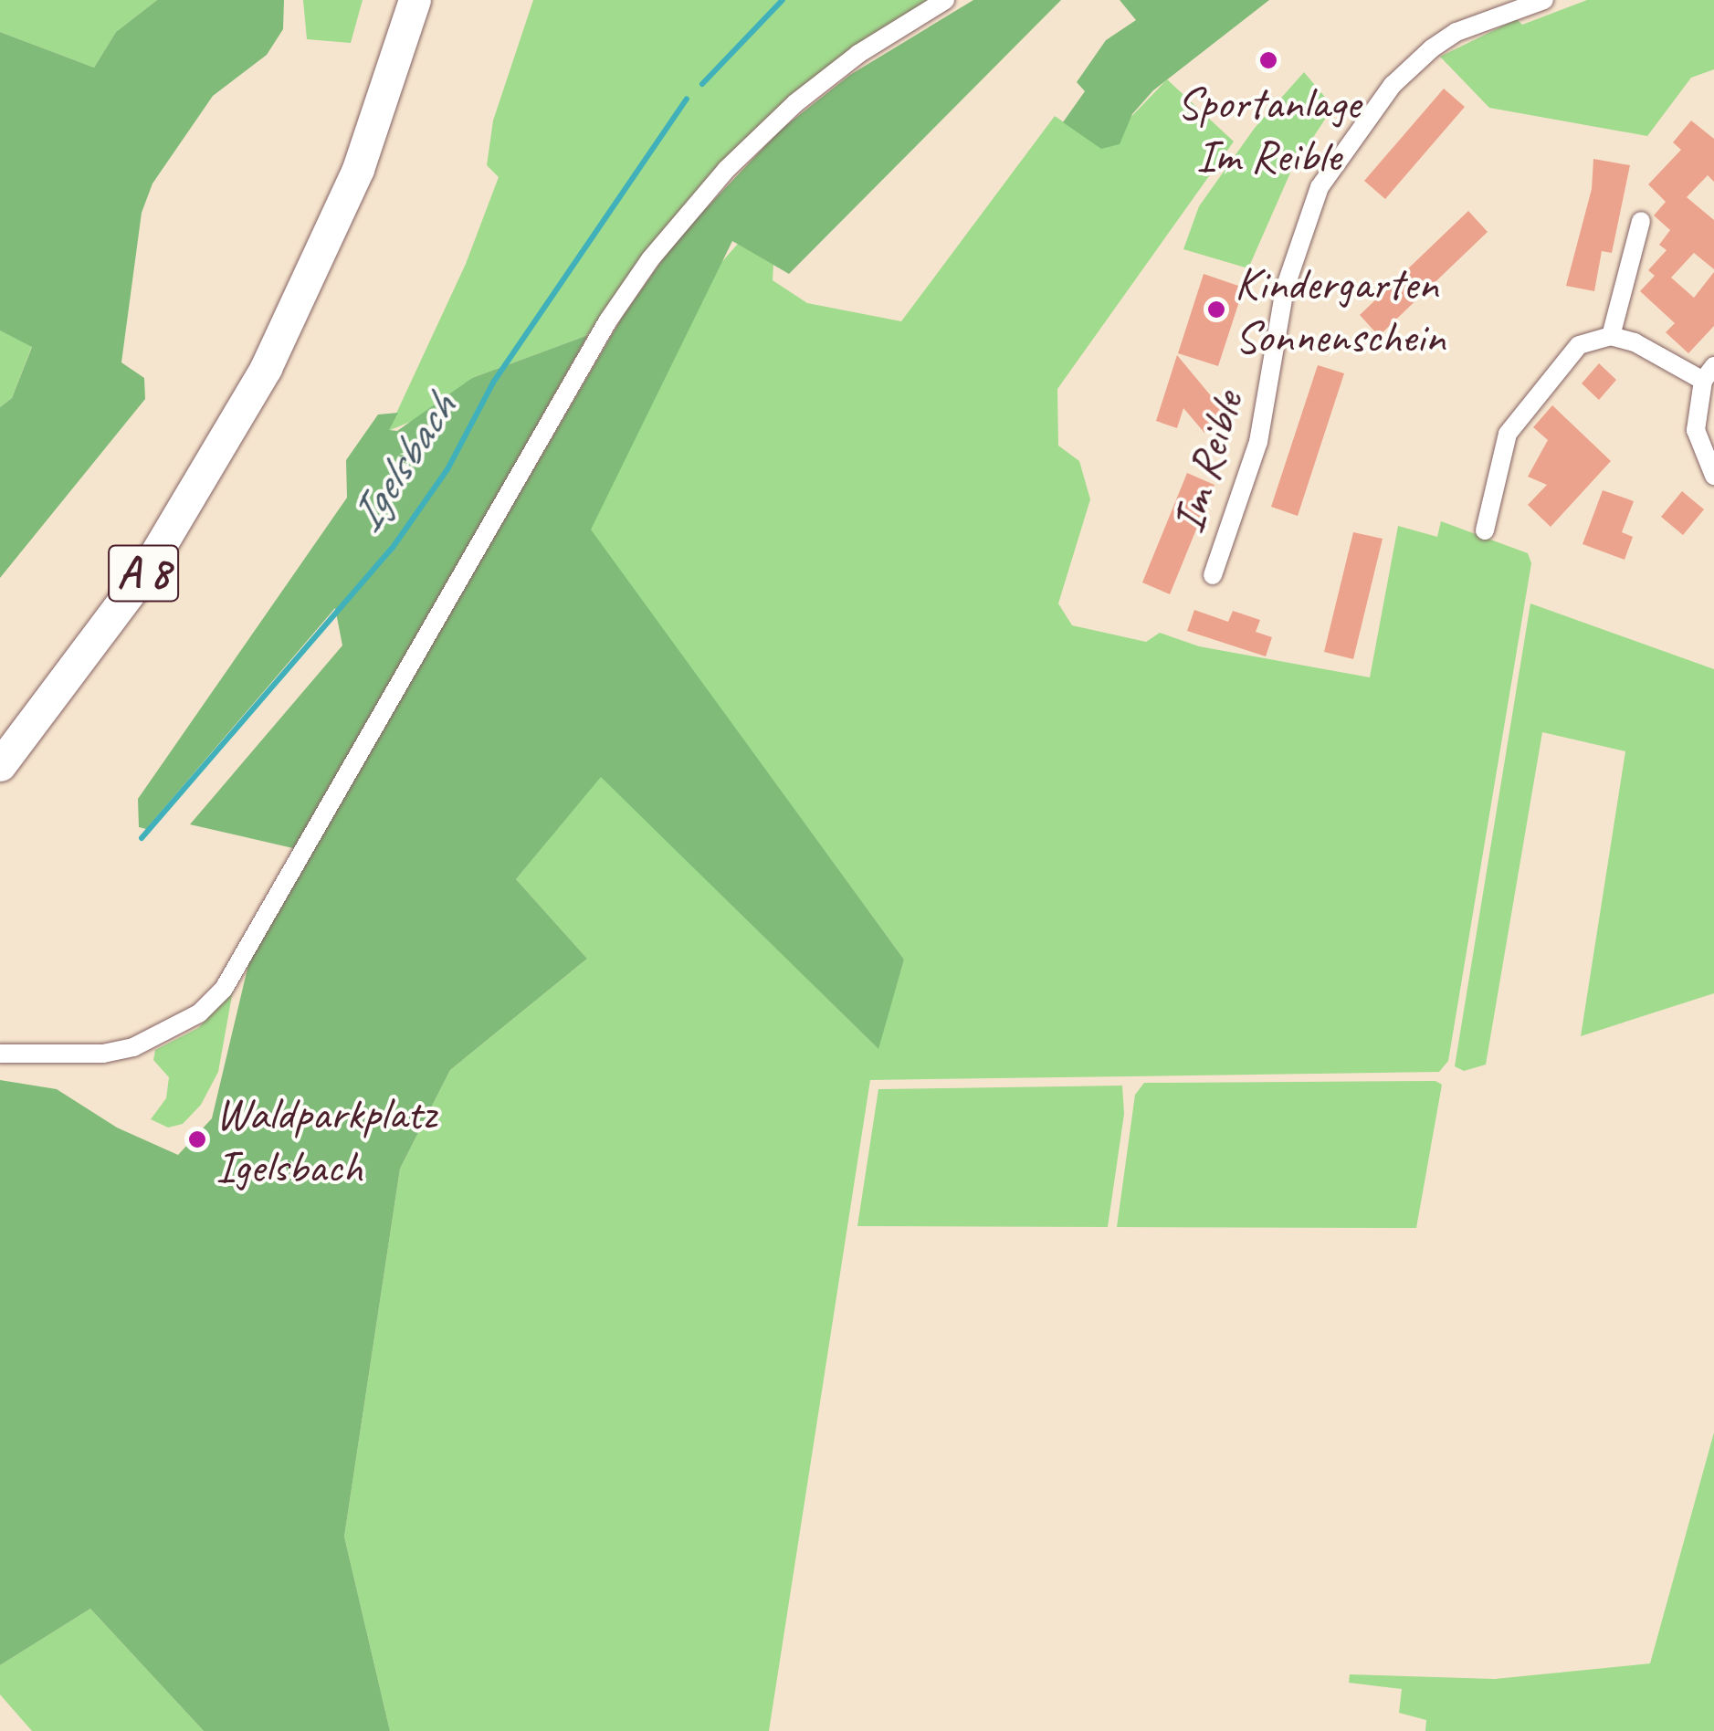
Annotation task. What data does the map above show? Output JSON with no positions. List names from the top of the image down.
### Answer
{
  "streets": {
    "highway": ["A 8"],
    "street": ["Im Reible"]
  },
  "water": ["Igelsbach"],
  "places": ["Sportanlage Im Reible", "Kindergarten Sonnenschein", "Waldparkplatz Igelsbach"]
}
